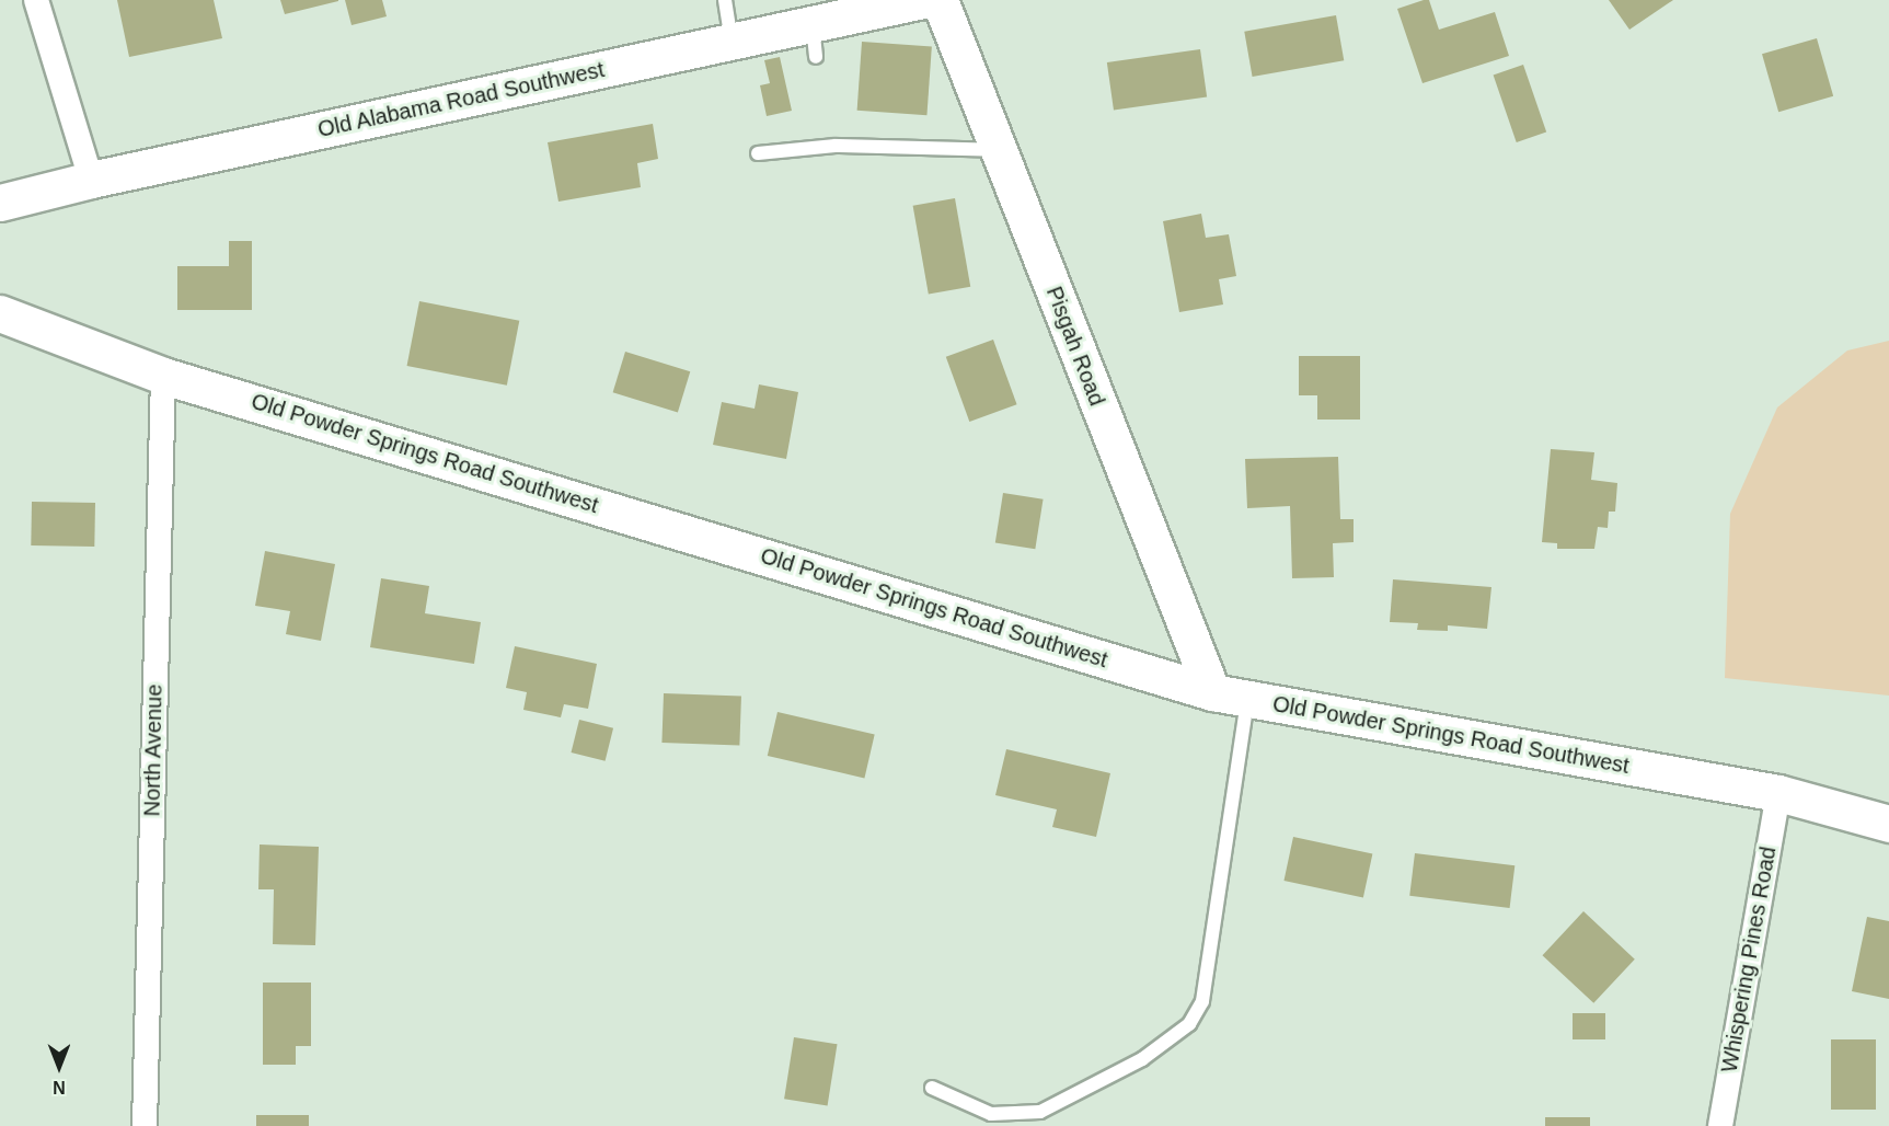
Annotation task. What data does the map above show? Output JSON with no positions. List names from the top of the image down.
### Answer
{
  "streets": {
    "street": [
      "Old Alabama Road Southwest",
      "Pisgah Road",
      "Old Powder Springs Road Southwest",
      "North Avenue",
      "Whispering Pines Road"
    ]
  },
  "crossings": [
    ["Pisgah Road", "Old Powder Springs Road Southwest"],
    ["Old Powder Springs Road Southwest", "North Avenue"],
    ["Old Powder Springs Road Southwest", "Whispering Pines Road"]
  ],
  "north": "bottom"
}
